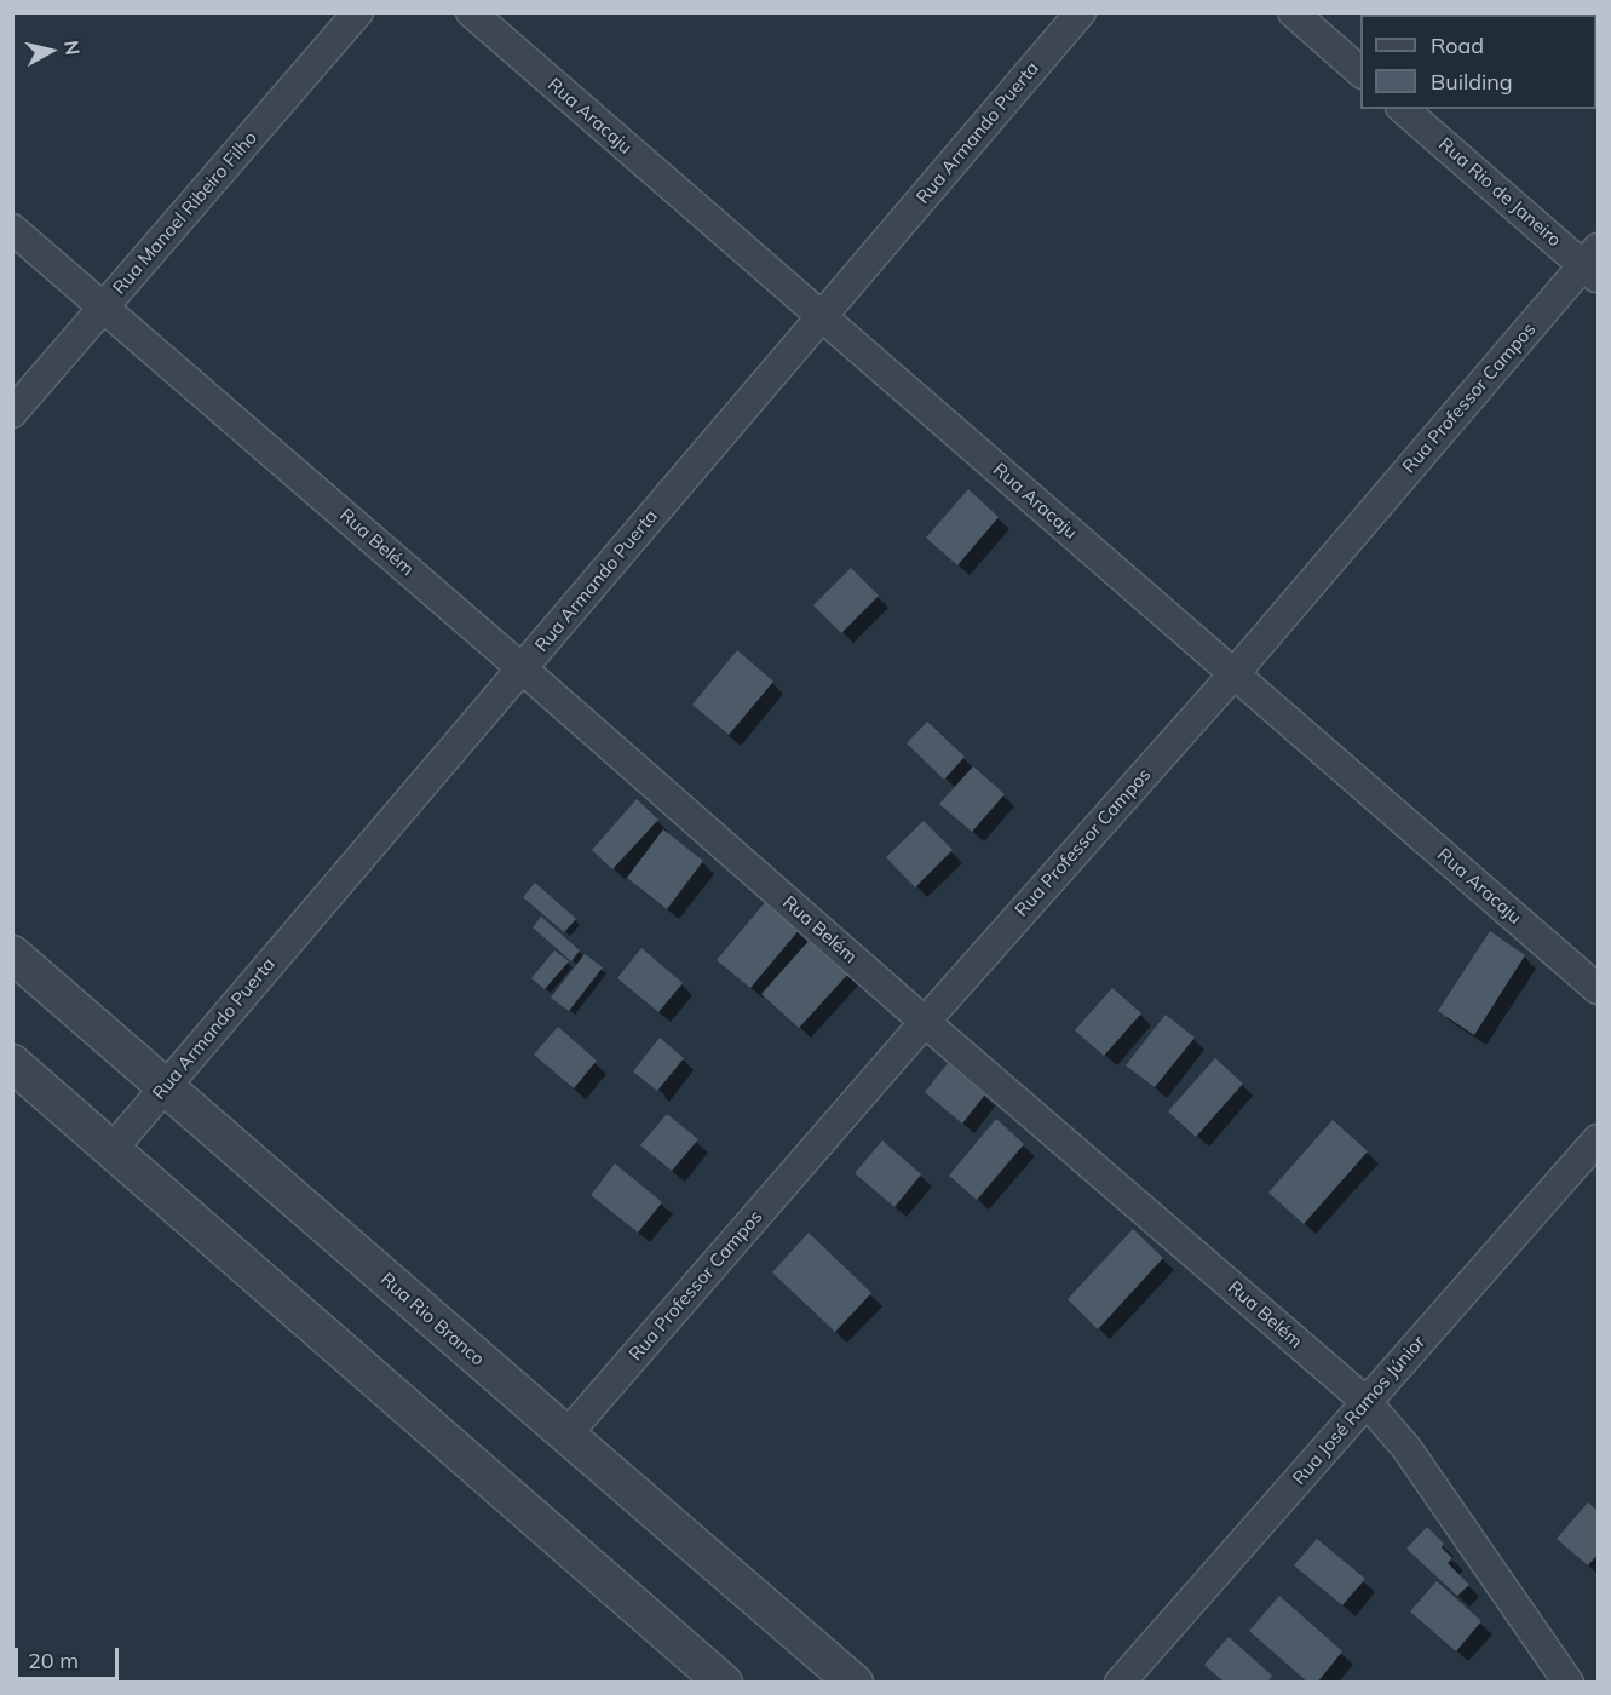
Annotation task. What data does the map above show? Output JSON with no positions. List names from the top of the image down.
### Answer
{
  "streets": {
    "street": [
      "Rua Aracaju",
      "Rua Armando Puerta",
      "Rua Rio de Janeiro",
      "Rua Manoel Ribeiro Filho",
      "Rua Professor Campos",
      "Rua Belém",
      "Rua Rio Branco",
      "Rua José Ramos Júnior"
    ]
  },
  "crossings": [
    ["Rua Aracaju", "Rua Armando Puerta"],
    ["Rua Aracaju", "Rua Professor Campos"],
    ["Rua Armando Puerta", "Rua Belém"],
    ["Rua Armando Puerta", "Rua Rio Branco"],
    ["Rua Rio de Janeiro", "Rua Professor Campos"],
    ["Rua Manoel Ribeiro Filho", "Rua Belém"],
    ["Rua Professor Campos", "Rua Belém"],
    ["Rua Professor Campos", "Rua Rio Branco"],
    ["Rua Belém", "Rua José Ramos Júnior"]
  ],
  "legend": ["Road", "Building"],
  "scale_bar": "20 m",
  "north": "right"
}
